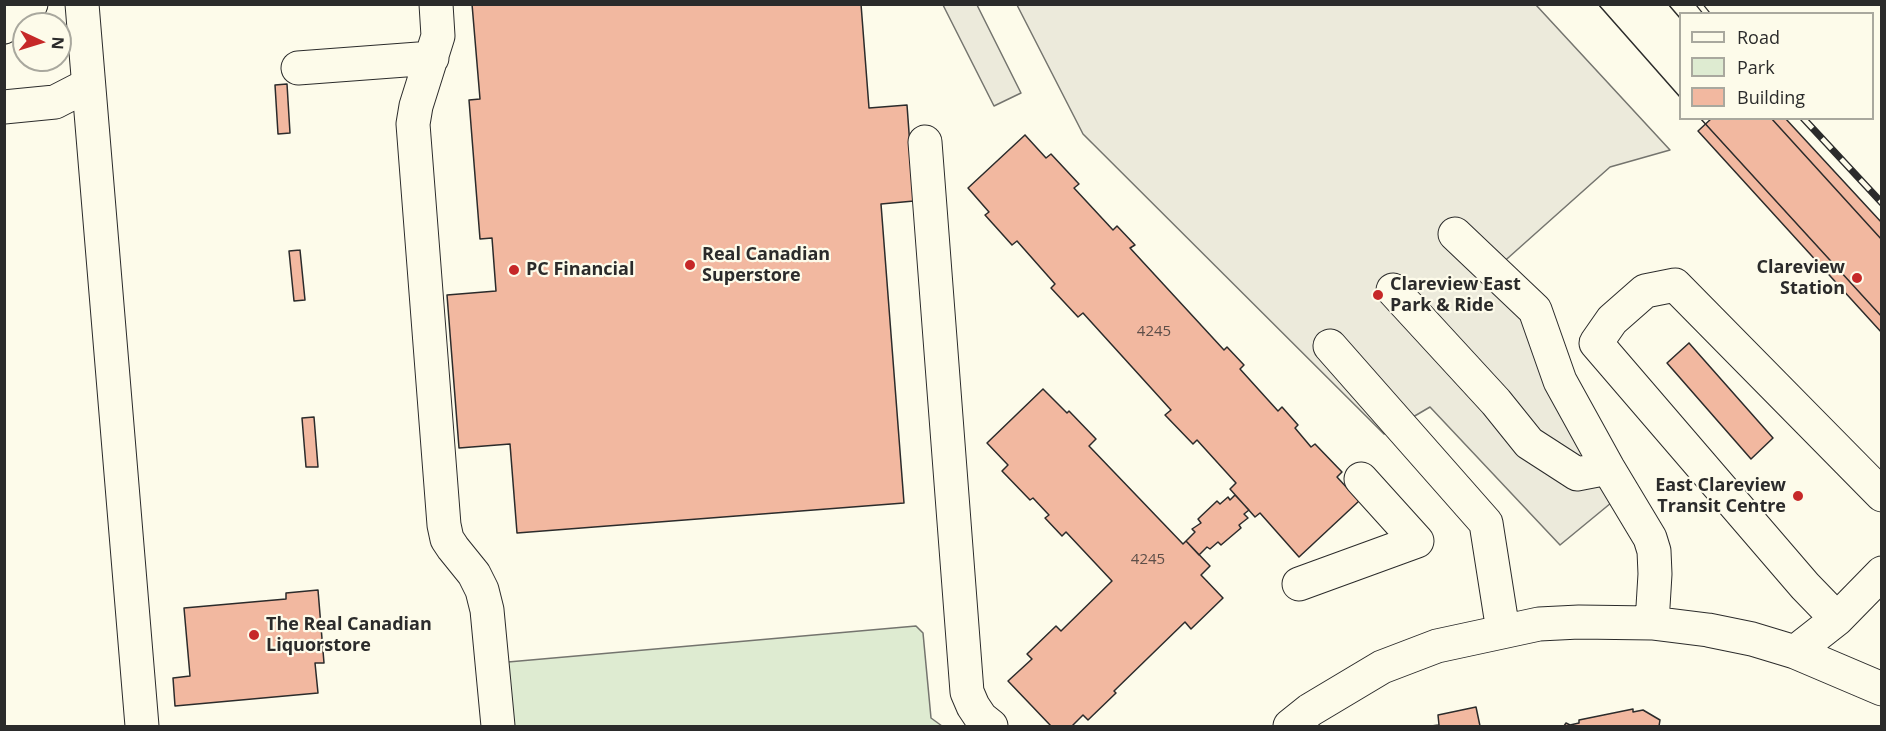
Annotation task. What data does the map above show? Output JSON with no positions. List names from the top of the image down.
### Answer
{
  "places": [
    "Real Canadian Superstore",
    "PC Financial",
    "Clareview Station",
    "Clareview East Park & Ride",
    "East Clareview Transit Centre",
    "The Real Canadian Liquorstore"
  ],
  "house_numbers": ["4245", "4245"],
  "legend": ["Road", "Park", "Building"],
  "north": "right"
}
